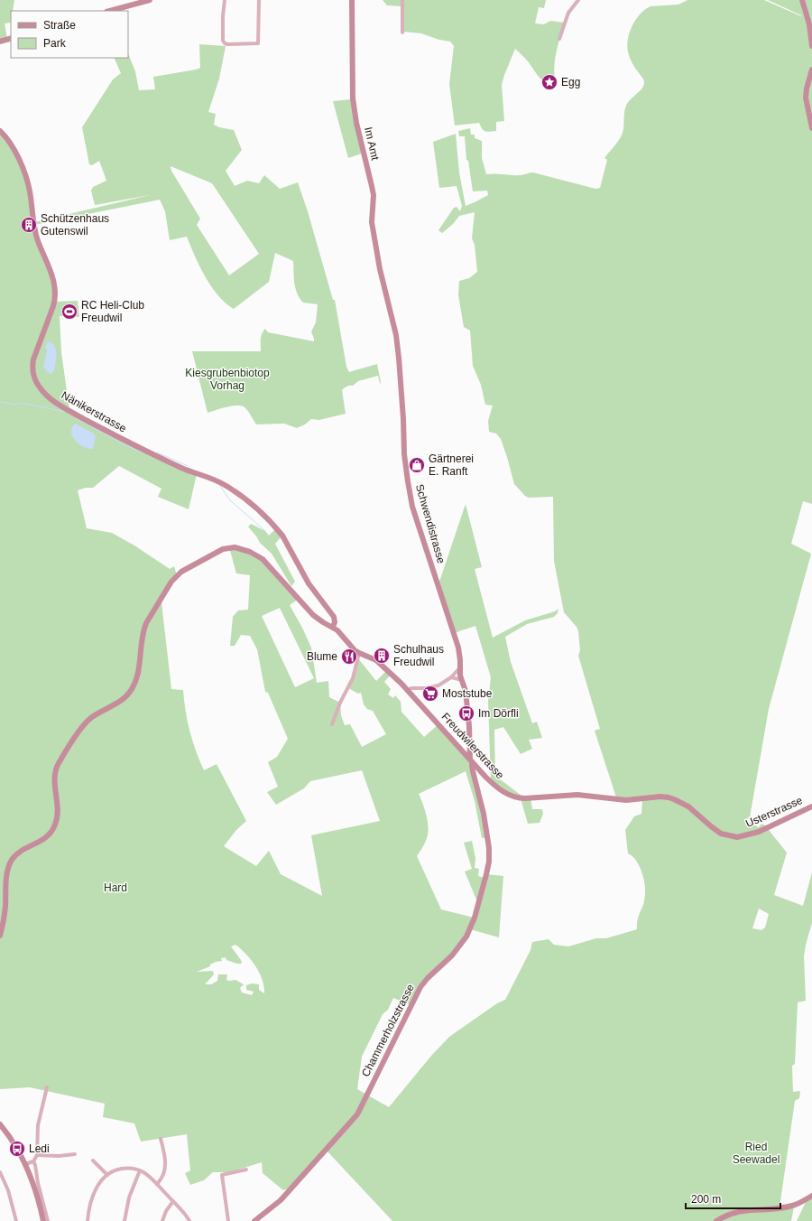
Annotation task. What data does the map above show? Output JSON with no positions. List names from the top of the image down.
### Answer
{
  "streets": {
    "street": [
      "Im Amt",
      "Nänikerstrasse",
      "Schwendistrasse",
      "Freudwilerstrasse",
      "Usterstrasse",
      "Chammerholzstrasse"
    ]
  },
  "crossings": [
    ["Im Amt", "Schwendistrasse"],
    ["Nänikerstrasse", "Freudwilerstrasse"],
    ["Schwendistrasse", "Freudwilerstrasse"],
    ["Schwendistrasse", "Chammerholzstrasse"],
    ["Freudwilerstrasse", "Usterstrasse"],
    ["Freudwilerstrasse", "Chammerholzstrasse"]
  ],
  "parks": ["Kiesgrubenbiotop Vorhag", "Hard", "Ried Seewadel"],
  "places": {
    "place": ["Egg"],
    "building": ["Schützenhaus Gutenswil", "Schulhaus Freudwil"],
    "sports": ["RC Heli-Club Freudwil"],
    "shop": ["Gärtnerei E. Ranft"],
    "restaurant": ["Blume"],
    "supermarket": ["Moststube"],
    "bus stop": ["Im Dörfli", "Ledi"]
  },
  "legend": ["Straße", "Park"],
  "scale_bar": "200 m"
}
